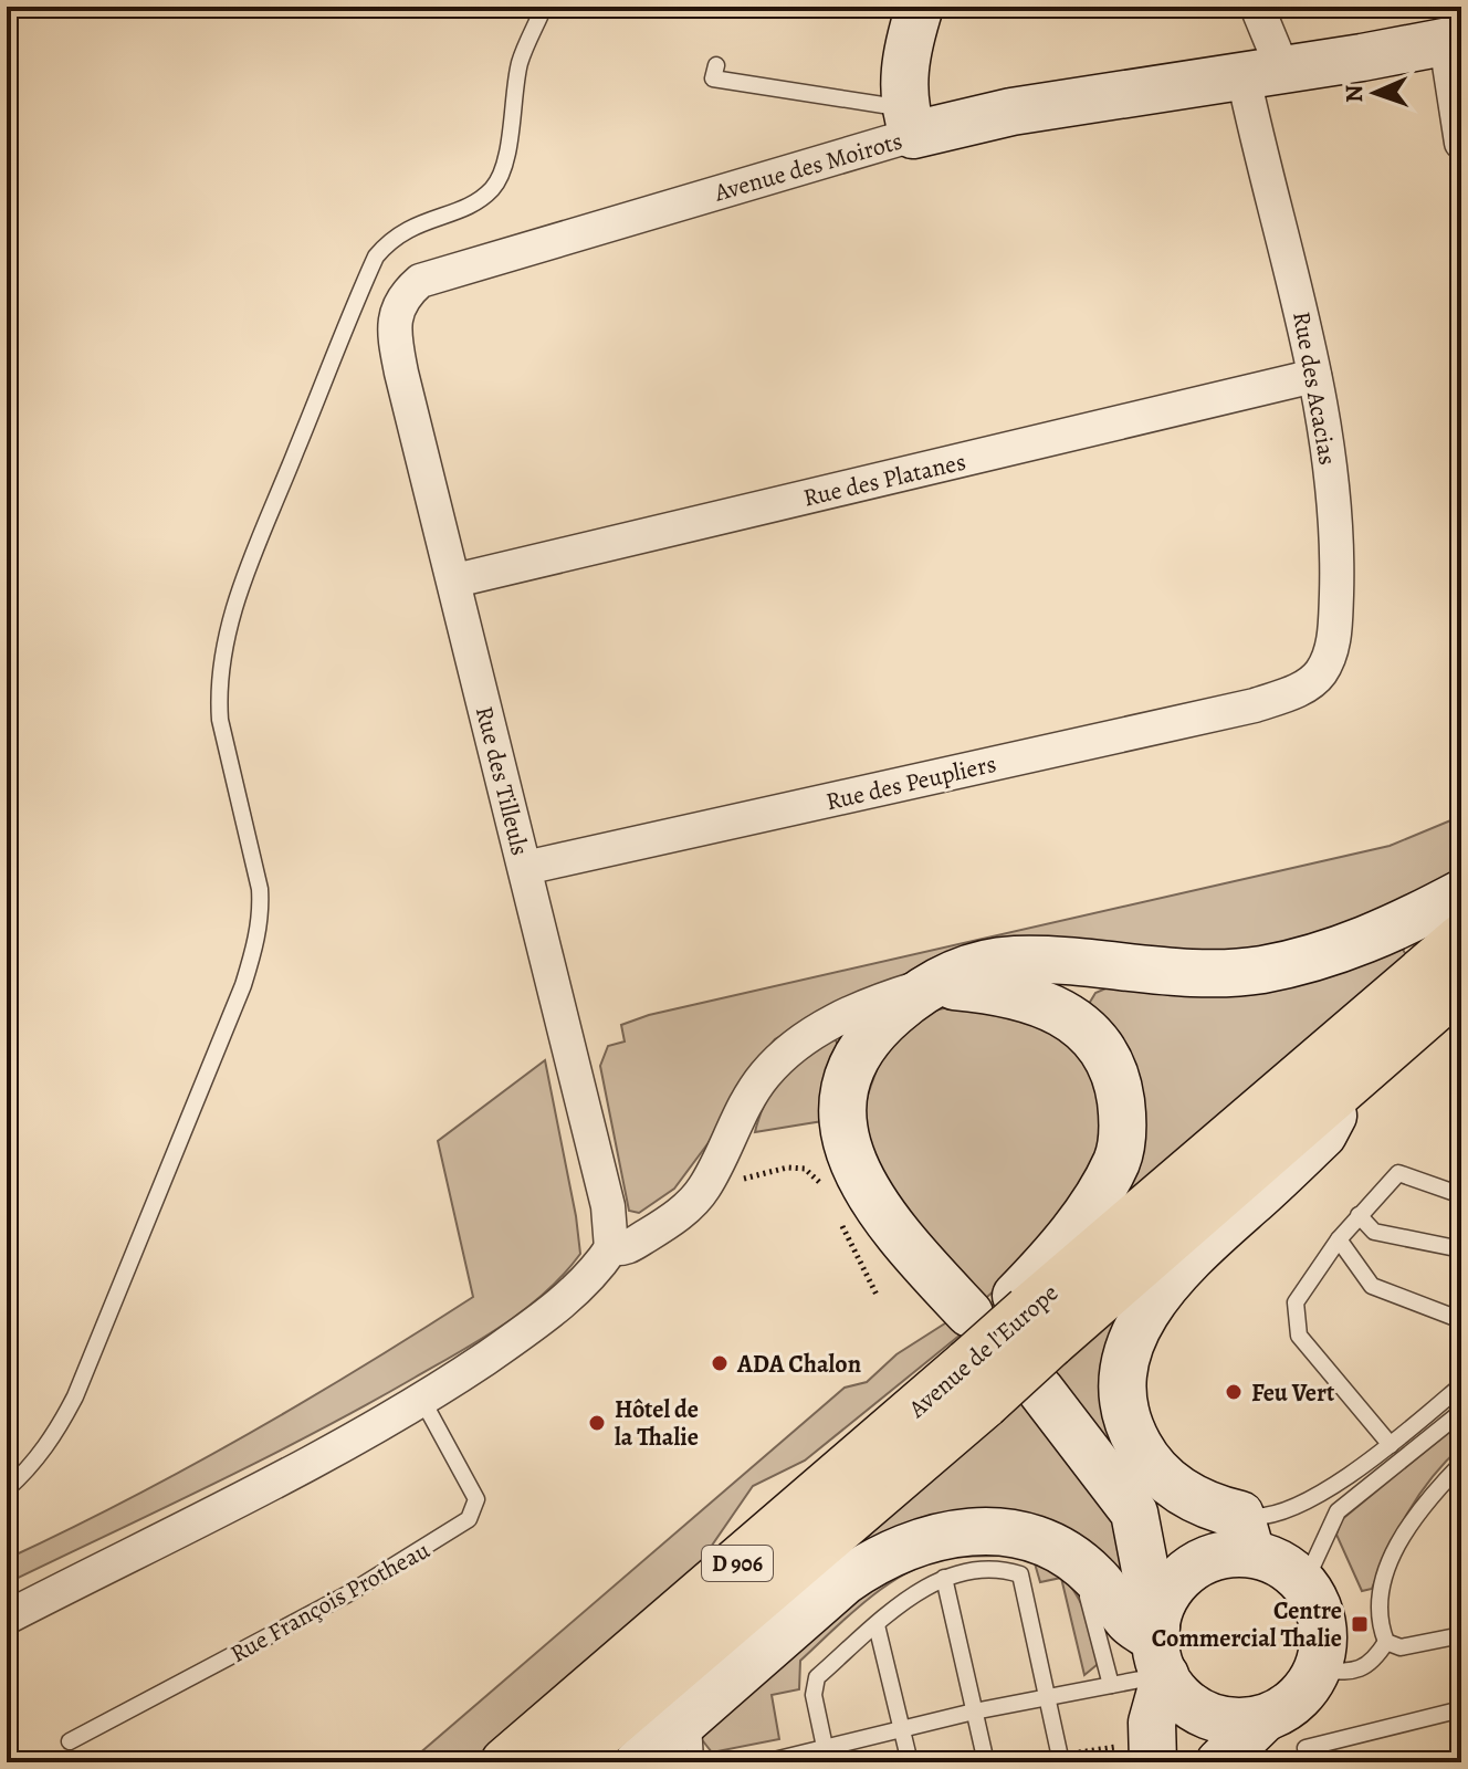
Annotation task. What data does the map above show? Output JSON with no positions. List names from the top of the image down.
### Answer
{
  "streets": {
    "main road": ["Avenue de l'Europe", "D 906"],
    "street": [
      "Avenue des Moirots",
      "Rue des Acacias",
      "Rue des Platanes",
      "Rue des Tilleuls",
      "Rue des Peupliers"
    ],
    "lane": ["Rue François Protheau"]
  },
  "crossings": [
    ["Avenue des Moirots", "Rue des Acacias"],
    ["Avenue des Moirots", "Rue des Tilleuls"],
    ["Rue des Acacias", "Rue des Platanes"],
    ["Rue des Acacias", "Rue des Peupliers"],
    ["Rue des Platanes", "Rue des Tilleuls"],
    ["Rue des Tilleuls", "Rue des Peupliers"]
  ],
  "places": {
    "other": ["ADA Chalon", "Feu Vert", "Hôtel de la Thalie"],
    "transit": ["Centre Commercial Thalie"]
  },
  "north": "left"
}
